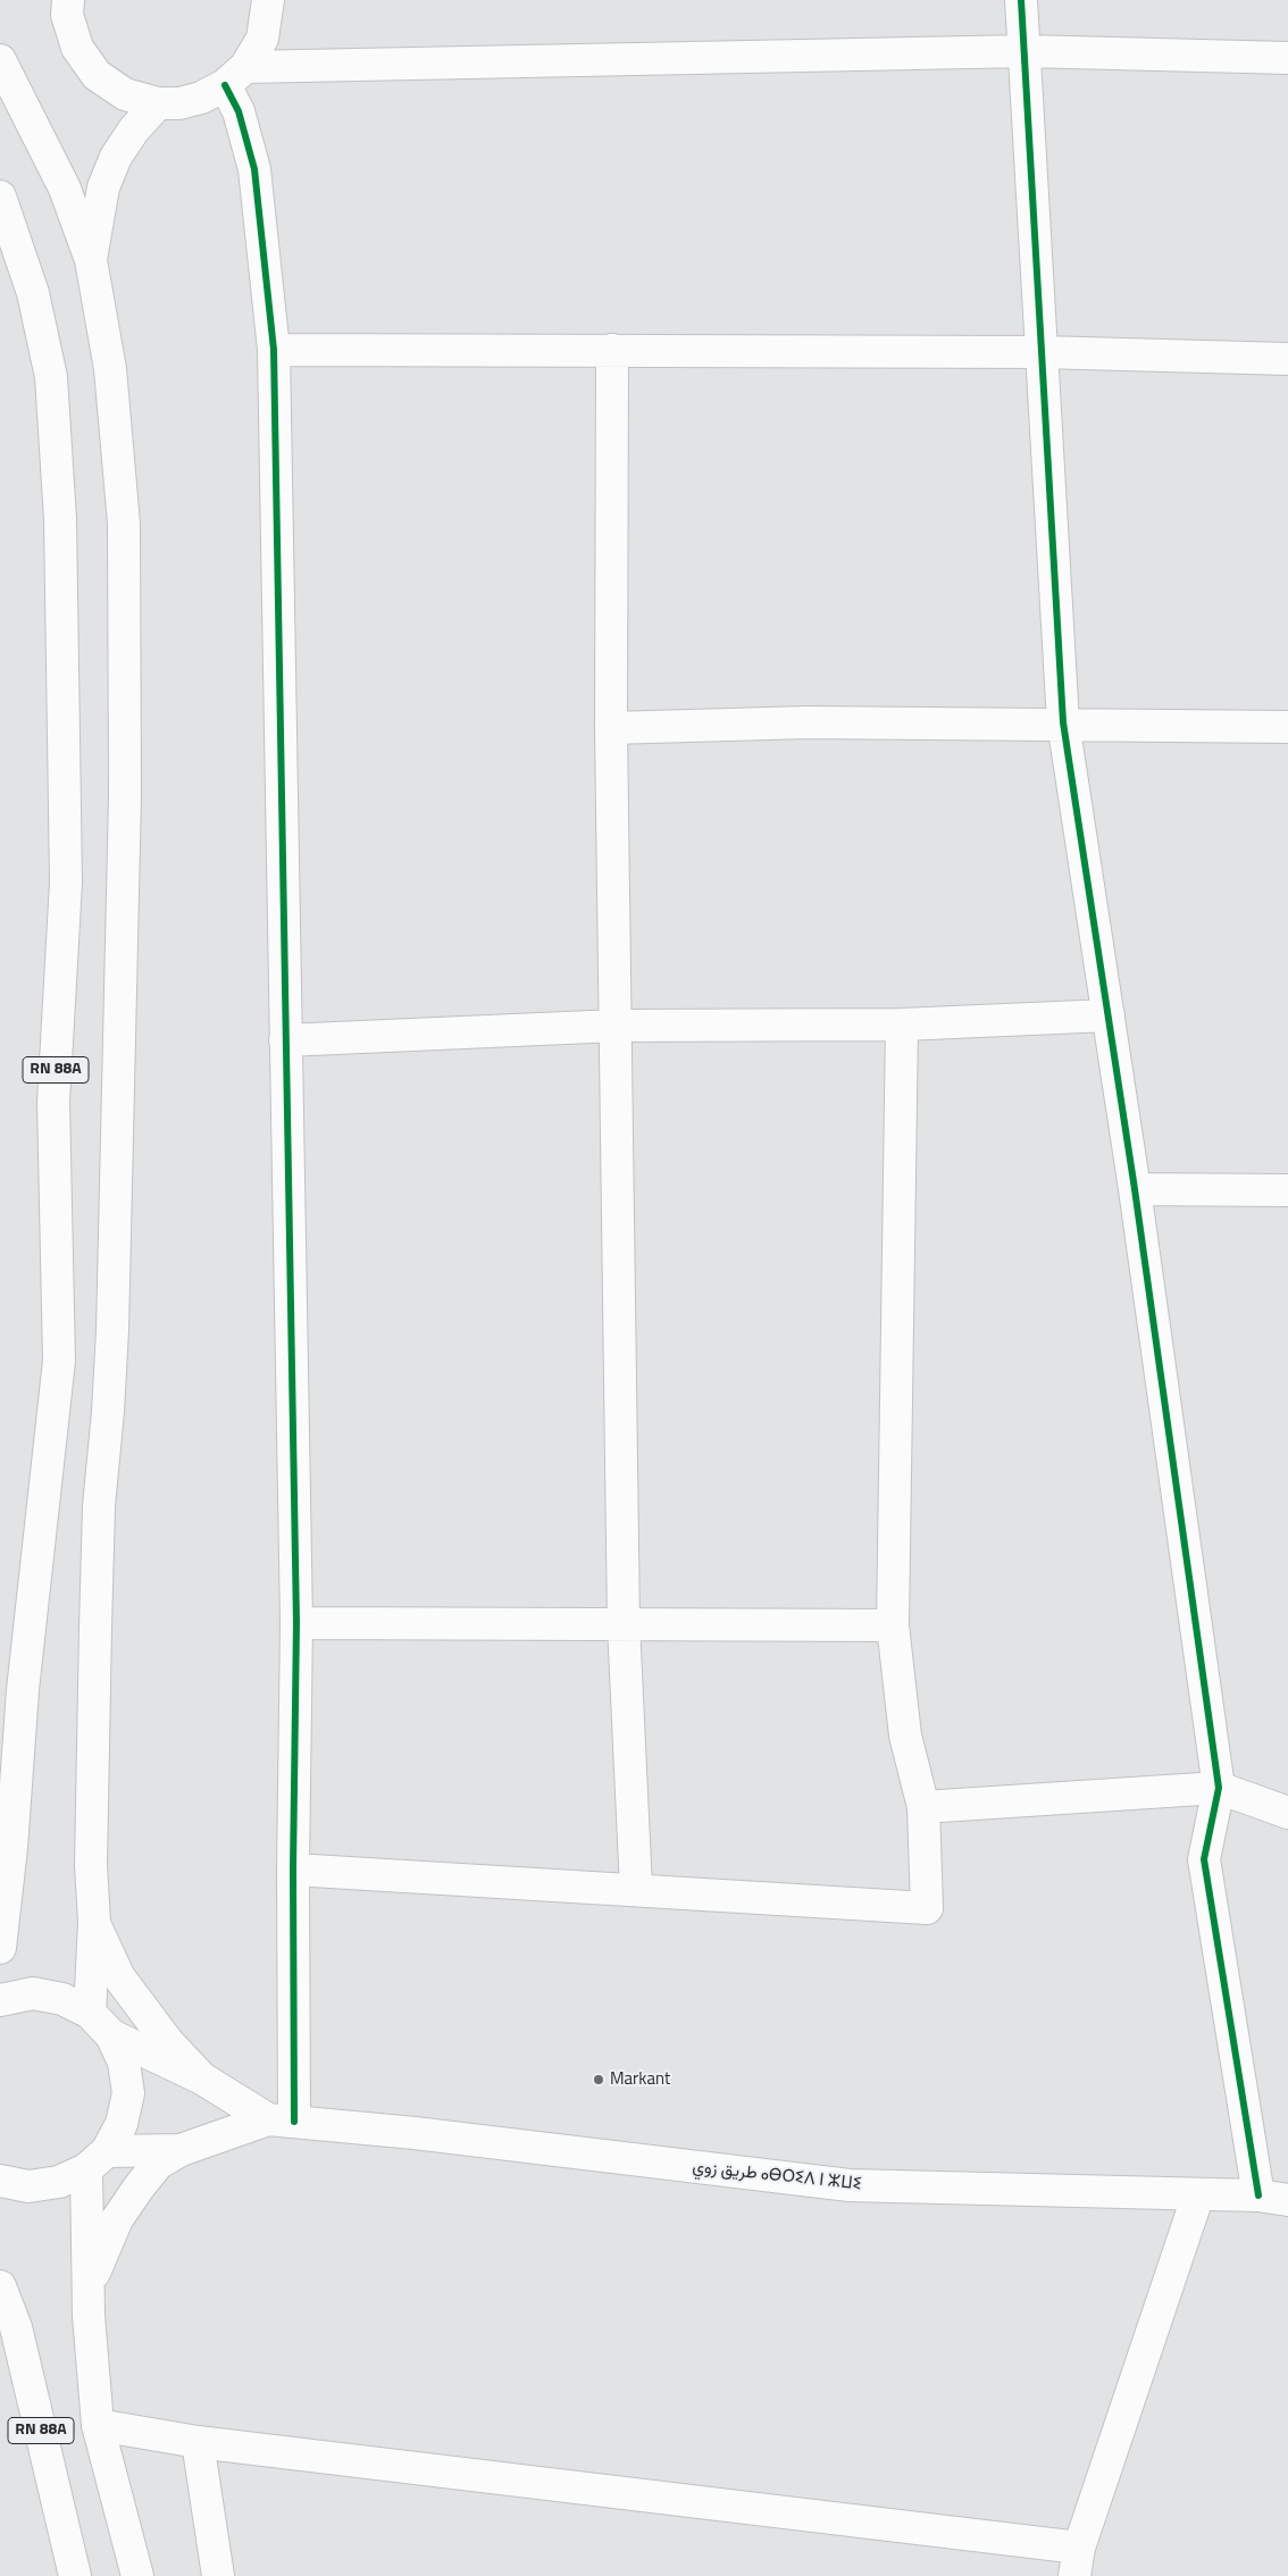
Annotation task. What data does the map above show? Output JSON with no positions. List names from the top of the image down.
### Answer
{
  "streets": {
    "main road": ["RN 88A", "طريق زوي ⴰⴱⵔⵉⴷ ⵏ ⵣⵡⵉ"]
  },
  "places": ["Markant"]
}
